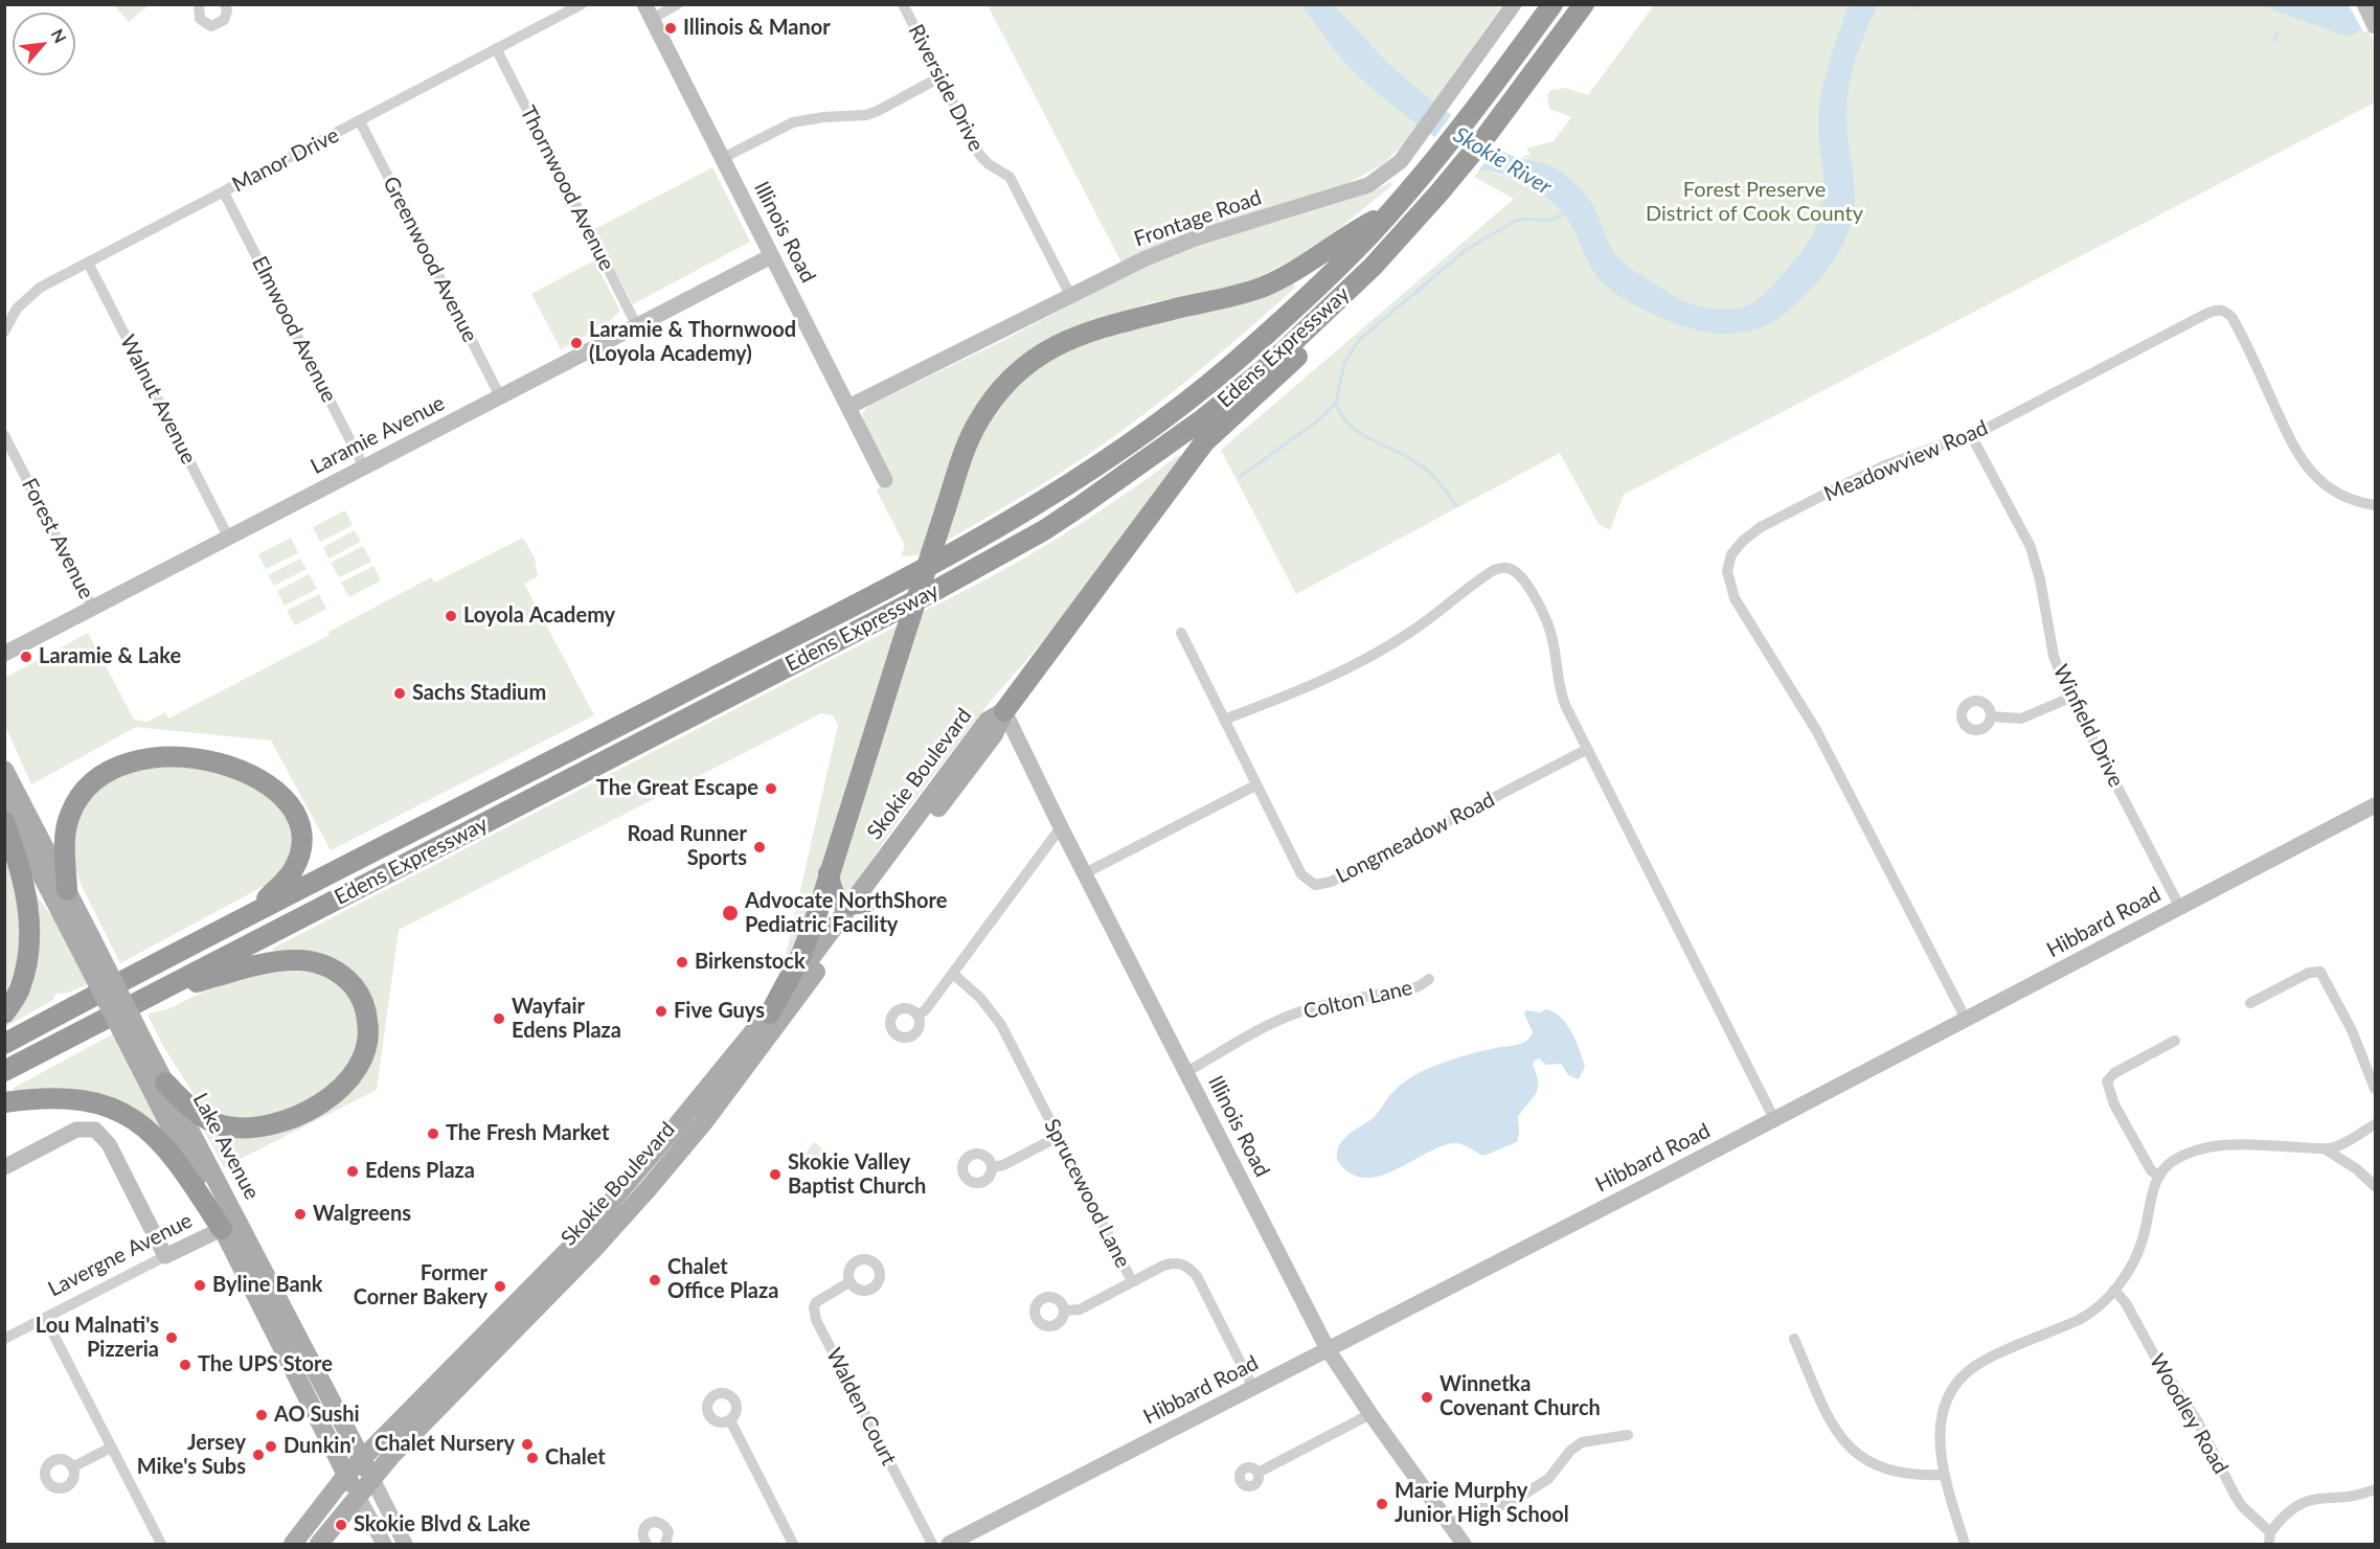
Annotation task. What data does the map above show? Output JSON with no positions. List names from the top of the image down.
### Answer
{
  "streets": {
    "highway": ["Edens Expressway"],
    "main road": ["Skokie Boulevard", "Lake Avenue"],
    "street": [
      "Riverside Drive",
      "Manor Drive",
      "Thornwood Avenue",
      "Frontage Road",
      "Illinois Road",
      "Greenwood Avenue",
      "Elmwood Avenue",
      "Walnut Avenue",
      "Laramie Avenue",
      "Meadowview Road",
      "Forest Avenue",
      "Winfield Drive",
      "Longmeadow Road",
      "Hibbard Road",
      "Colton Lane",
      "Sprucewood Lane",
      "Lavergne Avenue",
      "Walden Court",
      "Woodley Road"
    ]
  },
  "crossings": [
    ["Riverside Drive", "Frontage Road"],
    ["Manor Drive", "Thornwood Avenue"],
    ["Manor Drive", "Greenwood Avenue"],
    ["Manor Drive", "Elmwood Avenue"],
    ["Manor Drive", "Walnut Avenue"],
    ["Thornwood Avenue", "Laramie Avenue"],
    ["Frontage Road", "Illinois Road"],
    ["Illinois Road", "Laramie Avenue"],
    ["Illinois Road", "Skokie Boulevard"],
    ["Illinois Road", "Hibbard Road"],
    ["Illinois Road", "Colton Lane"],
    ["Greenwood Avenue", "Laramie Avenue"],
    ["Elmwood Avenue", "Laramie Avenue"],
    ["Walnut Avenue", "Laramie Avenue"],
    ["Laramie Avenue", "Forest Avenue"],
    ["Meadowview Road", "Winfield Drive"],
    ["Meadowview Road", "Hibbard Road"],
    ["Winfield Drive", "Hibbard Road"],
    ["Skokie Boulevard", "Lake Avenue"],
    ["Hibbard Road", "Sprucewood Lane"],
    ["Lake Avenue", "Lavergne Avenue"]
  ],
  "water": ["Skokie River"],
  "parks": ["Forest Preserve District of Cook County"],
  "places": [
    "Illinois & Manor",
    "Laramie & Thornwood (Loyola Academy)",
    "Loyola Academy",
    "Laramie & Lake",
    "Sachs Stadium",
    "The Great Escape",
    "Road Runner Sports",
    "Advocate NorthShore Pediatric Facility",
    "Birkenstock",
    "Five Guys",
    "Wayfair Edens Plaza",
    "The Fresh Market",
    "Edens Plaza",
    "Skokie Valley Baptist Church",
    "Walgreens",
    "Chalet Office Plaza",
    "Byline Bank",
    "Former Corner Bakery",
    "Lou Malnati's Pizzeria",
    "The UPS Store",
    "Winnetka Covenant Church",
    "AO Sushi",
    "Chalet Nursery",
    "Dunkin'",
    "Jersey Mike's Subs",
    "Chalet",
    "Marie Murphy Junior High School",
    "Skokie Blvd & Lake"
  ],
  "north": "top right"
}
